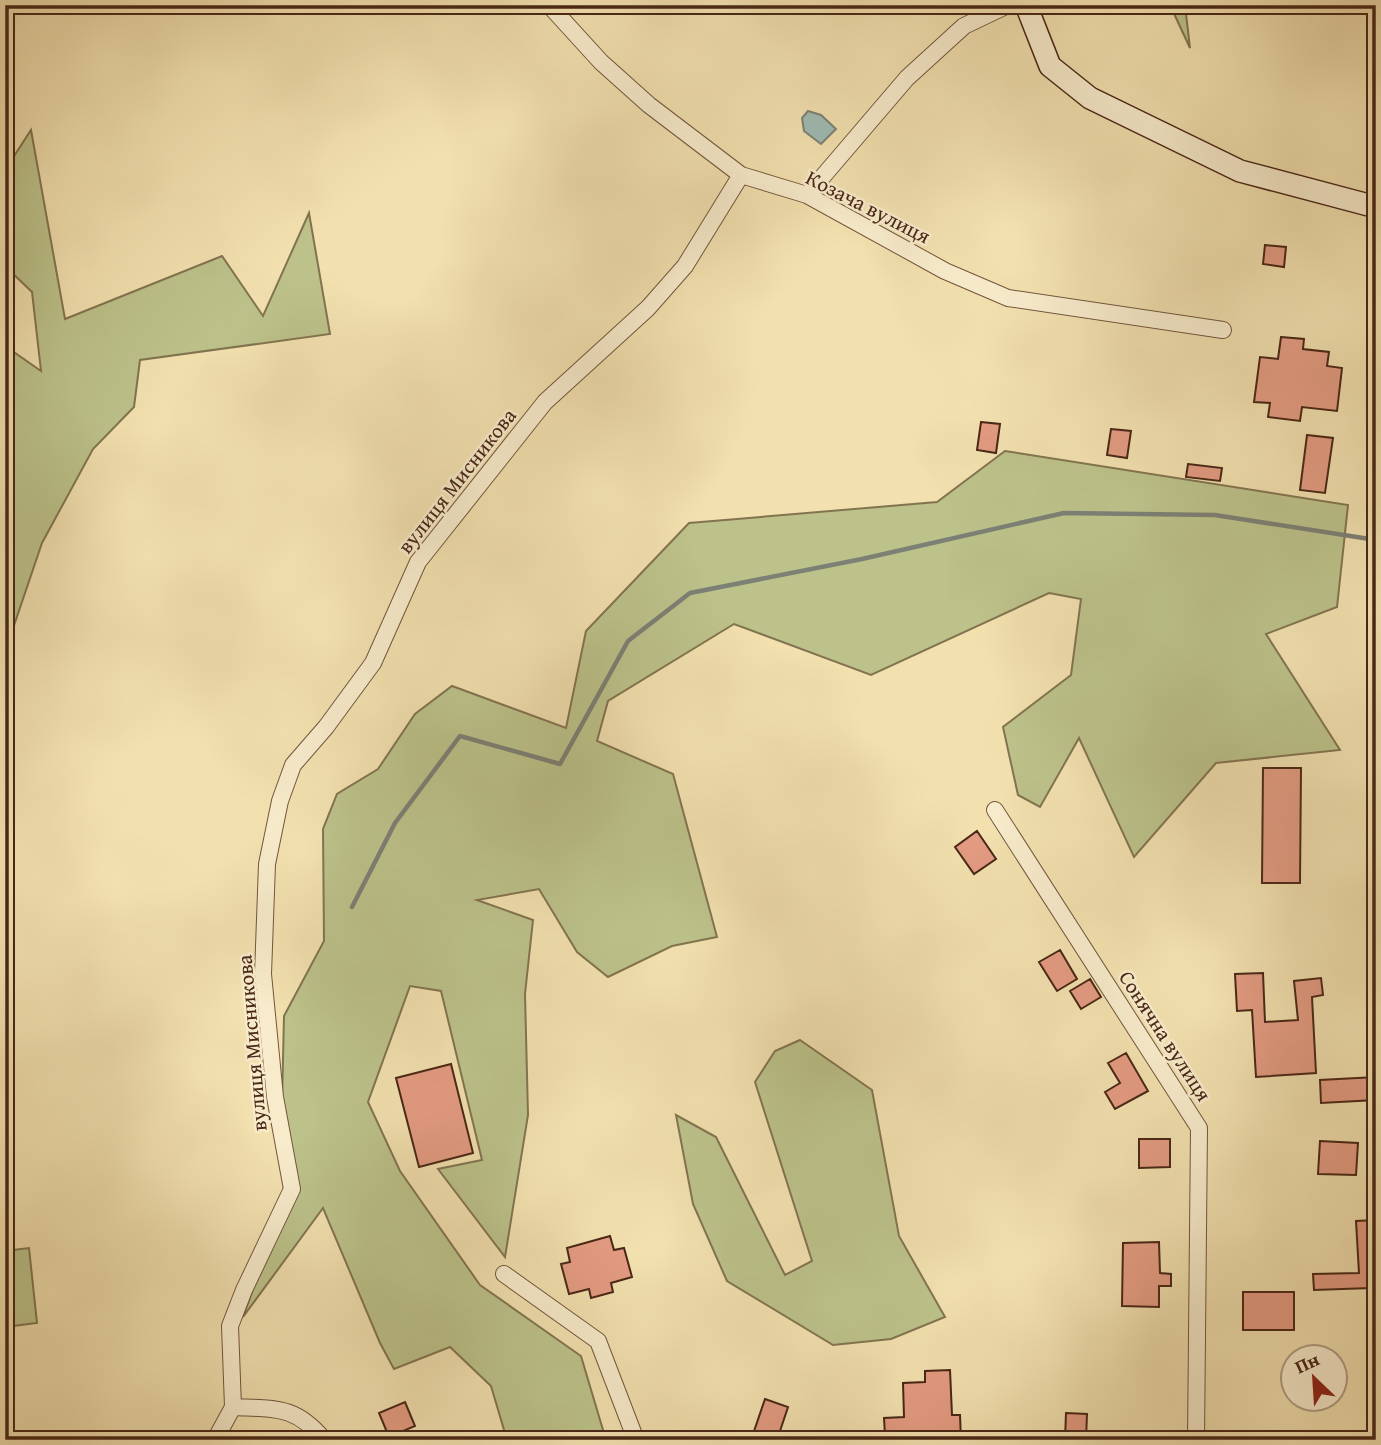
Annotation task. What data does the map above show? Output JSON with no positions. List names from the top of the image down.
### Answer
{
  "streets": {
    "street": ["Козача вулиця", "вулиця Мисникова", "Сонячна вулиця"]
  },
  "crossings": [
    ["Козача вулиця", "вулиця Мисникова"]
  ],
  "north": "top left"
}
